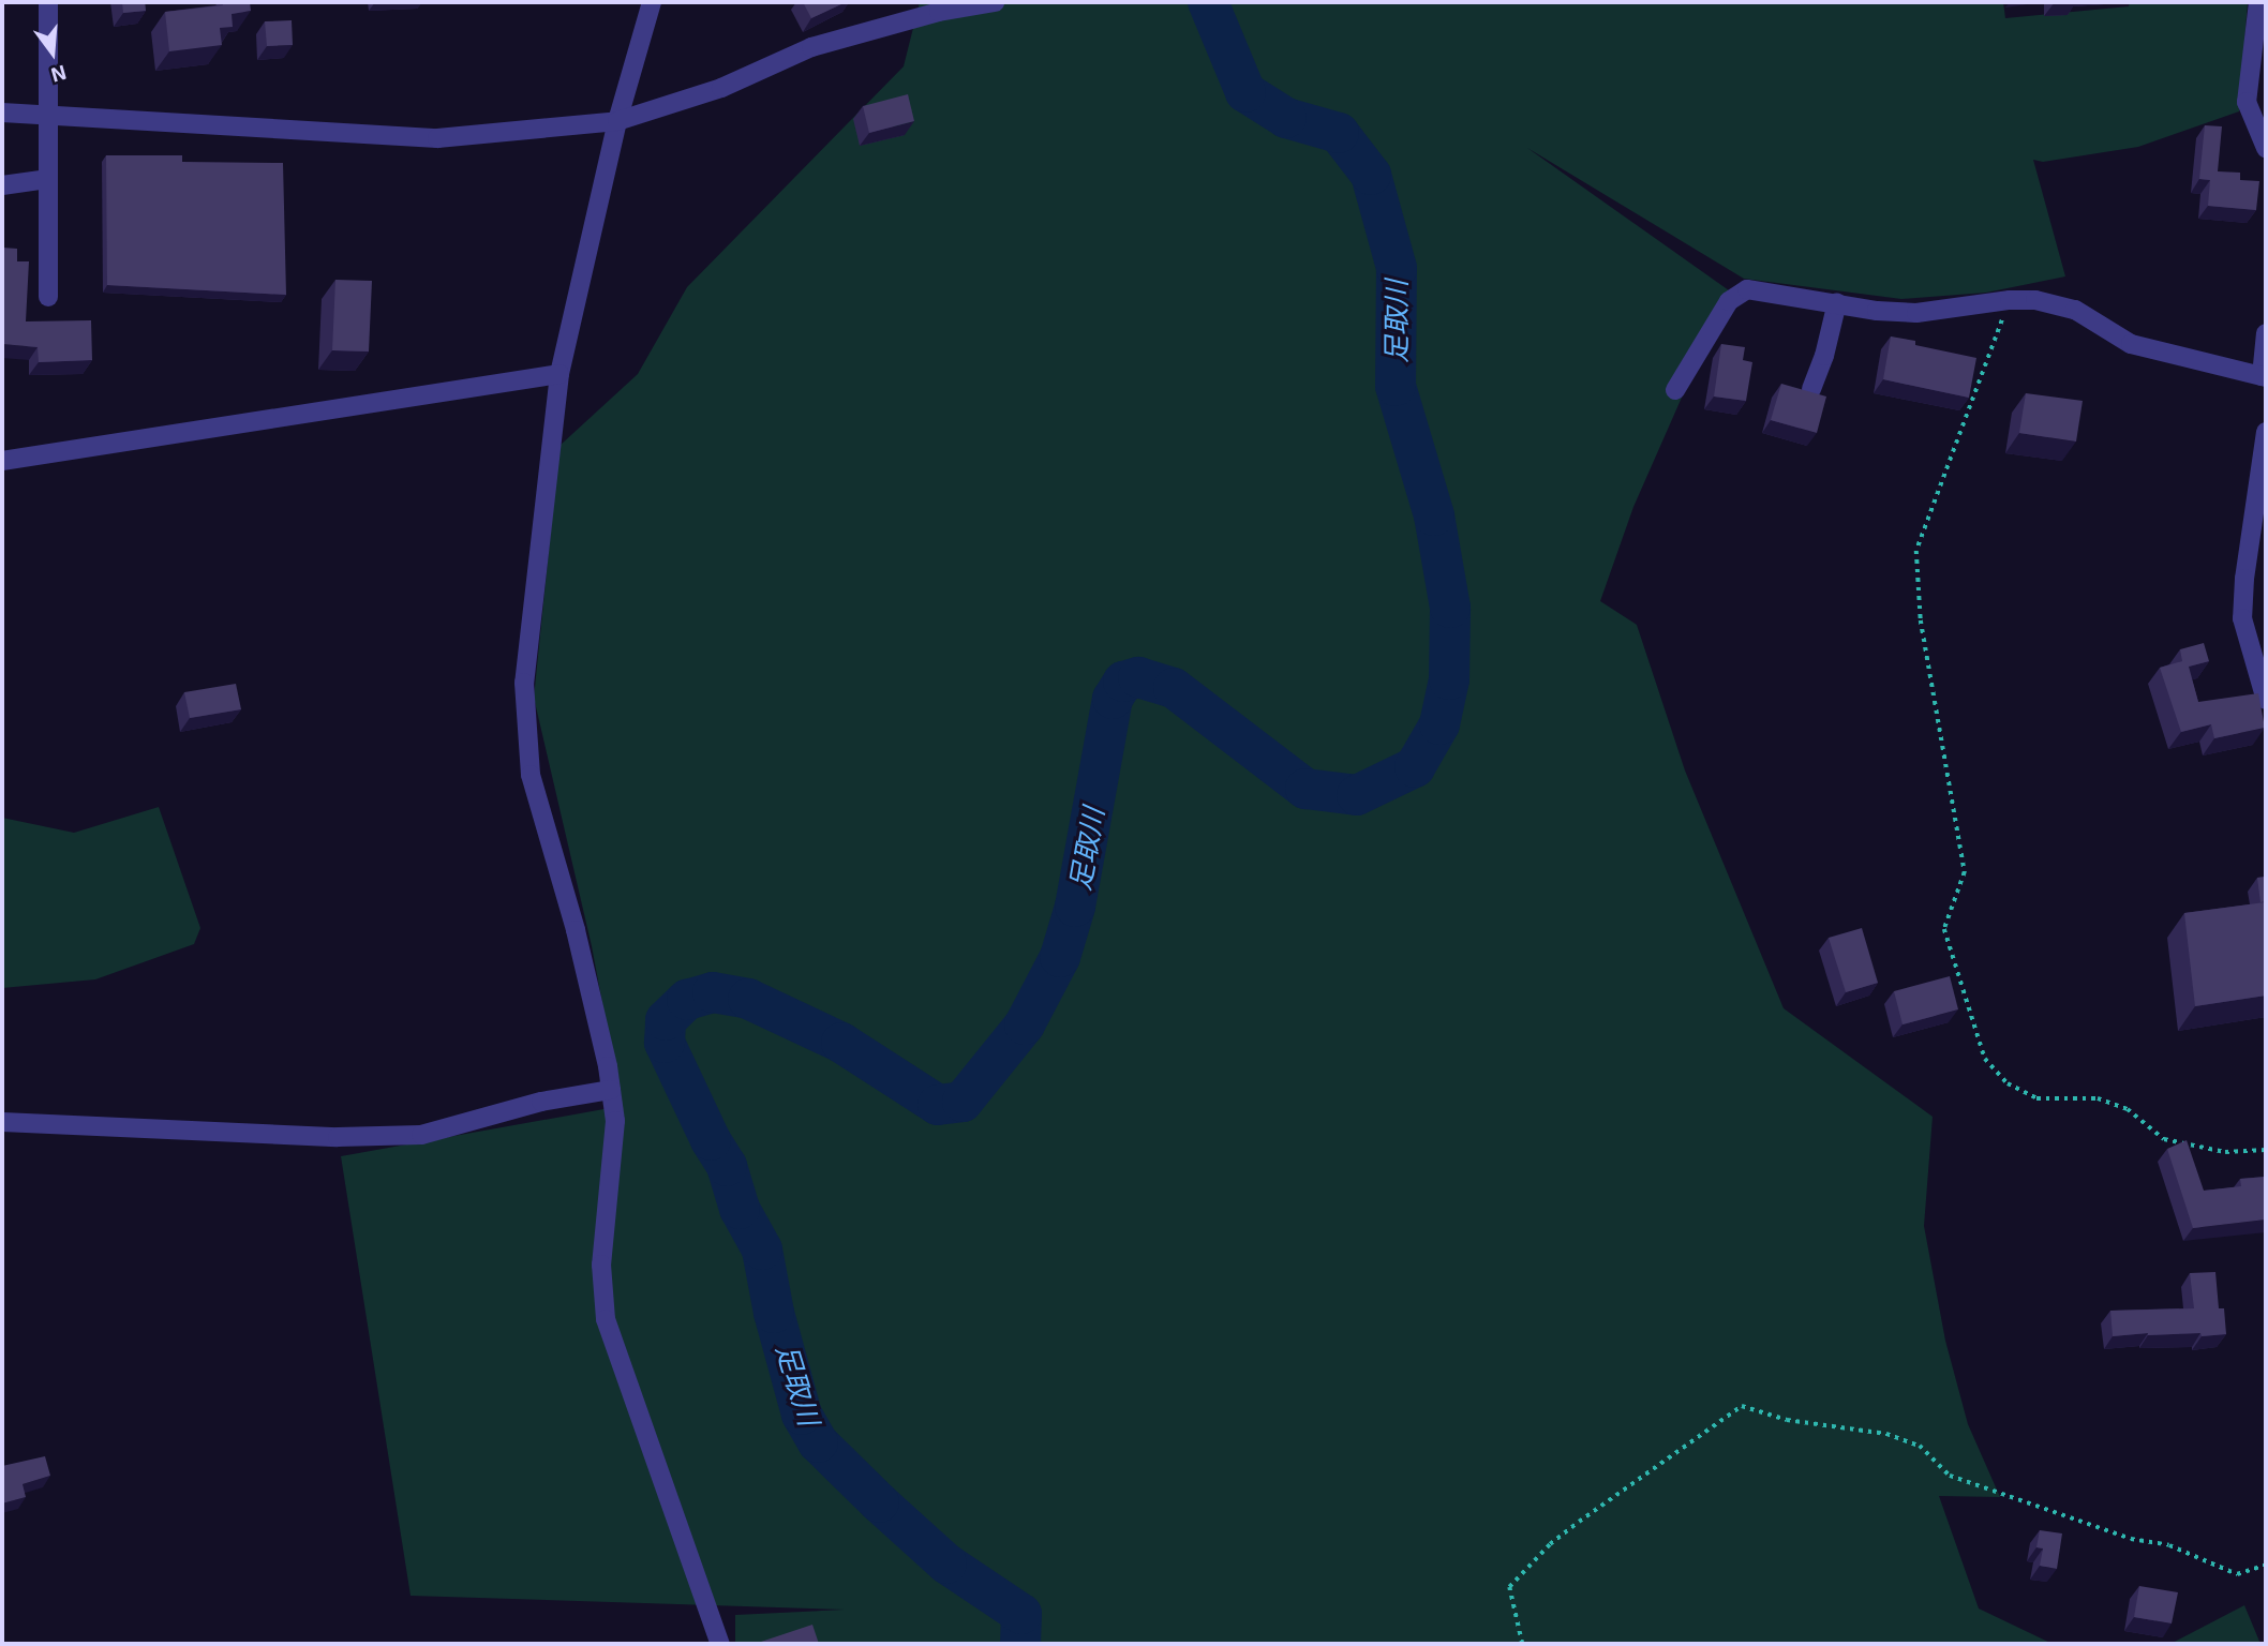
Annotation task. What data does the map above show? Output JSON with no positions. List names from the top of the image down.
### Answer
{
  "water": ["足取川"],
  "north": "bottom"
}
